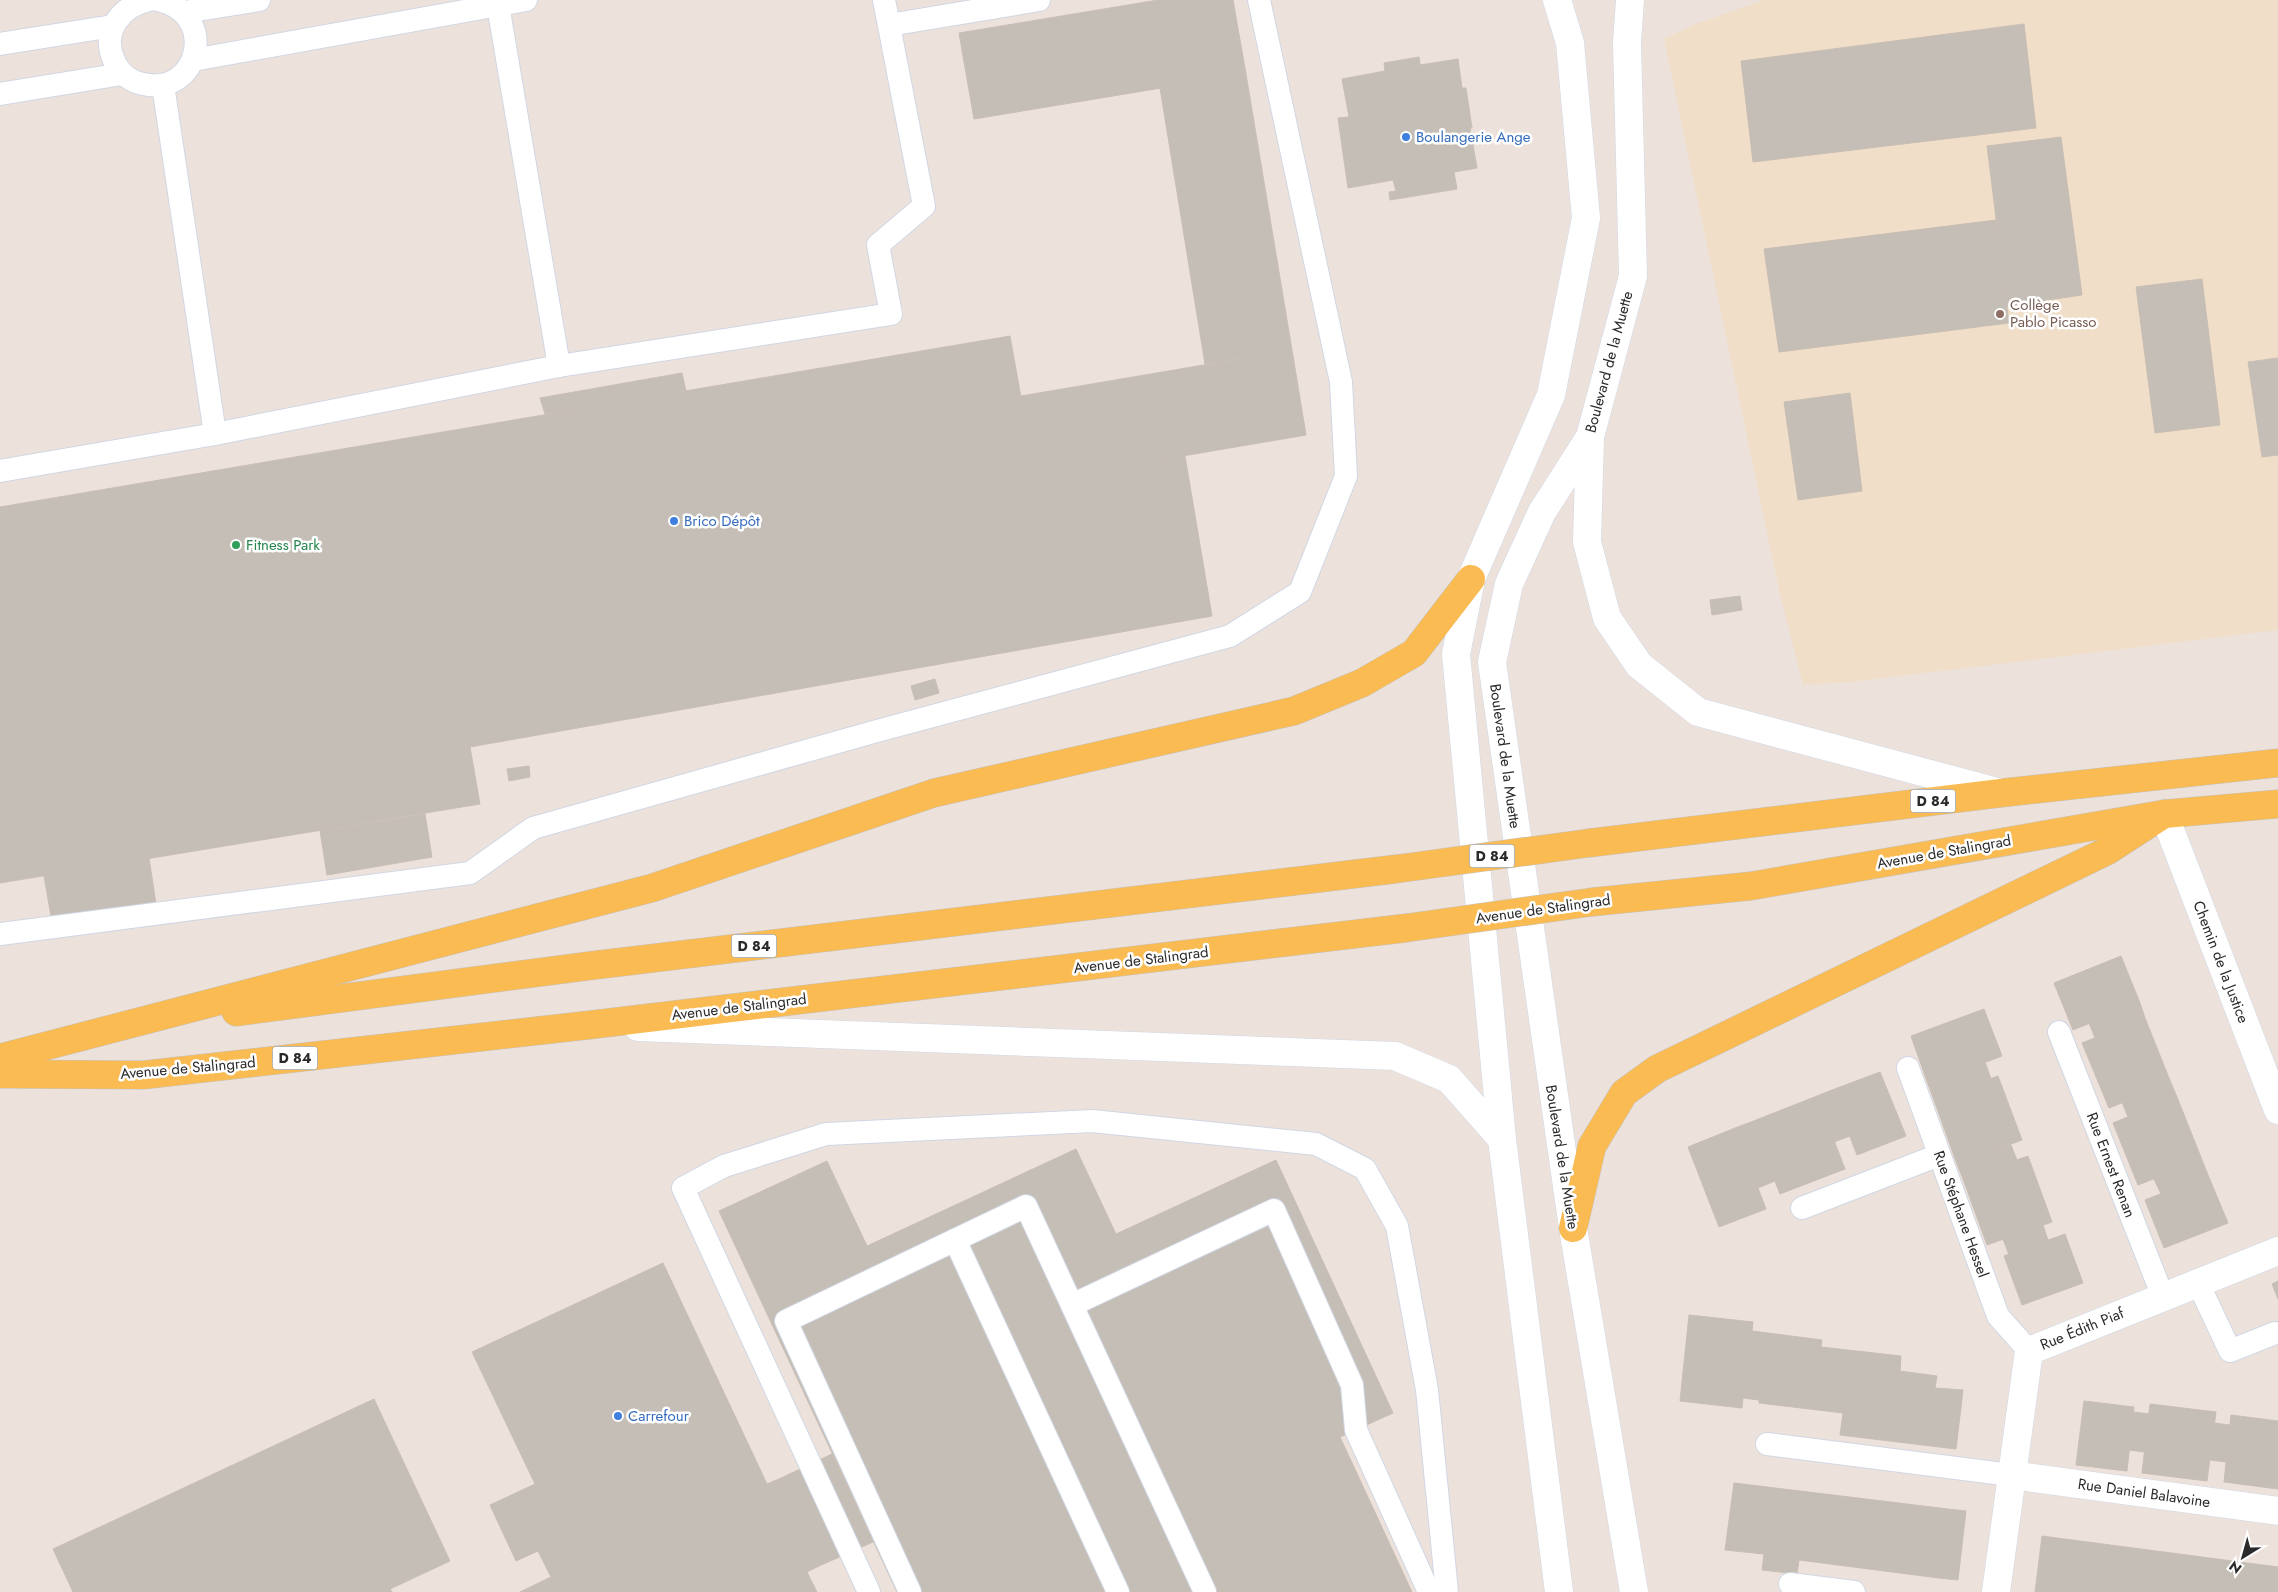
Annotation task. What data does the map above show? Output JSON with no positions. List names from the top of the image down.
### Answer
{
  "streets": {
    "main road": [
      "Boulevard de la Muette",
      "D 84",
      "Avenue de Stalingrad",
      "Chemin de la Justice",
      "Rue Édith Piaf",
      "Rue Daniel Balavoine"
    ],
    "lane": ["Rue Ernest Renan", "Rue Stéphane Hessel"]
  },
  "crossings": [
    ["Avenue de Stalingrad", "Chemin de la Justice"],
    ["Rue Ernest Renan", "Rue Édith Piaf"],
    ["Rue Stéphane Hessel", "Rue Édith Piaf"],
    ["Rue Édith Piaf", "Rue Daniel Balavoine"]
  ],
  "places": [
    "Boulangerie Ange",
    "Collège Pablo Picasso",
    "Brico Dépôt",
    "Fitness Park",
    "Carrefour"
  ],
  "north": "bottom left"
}
